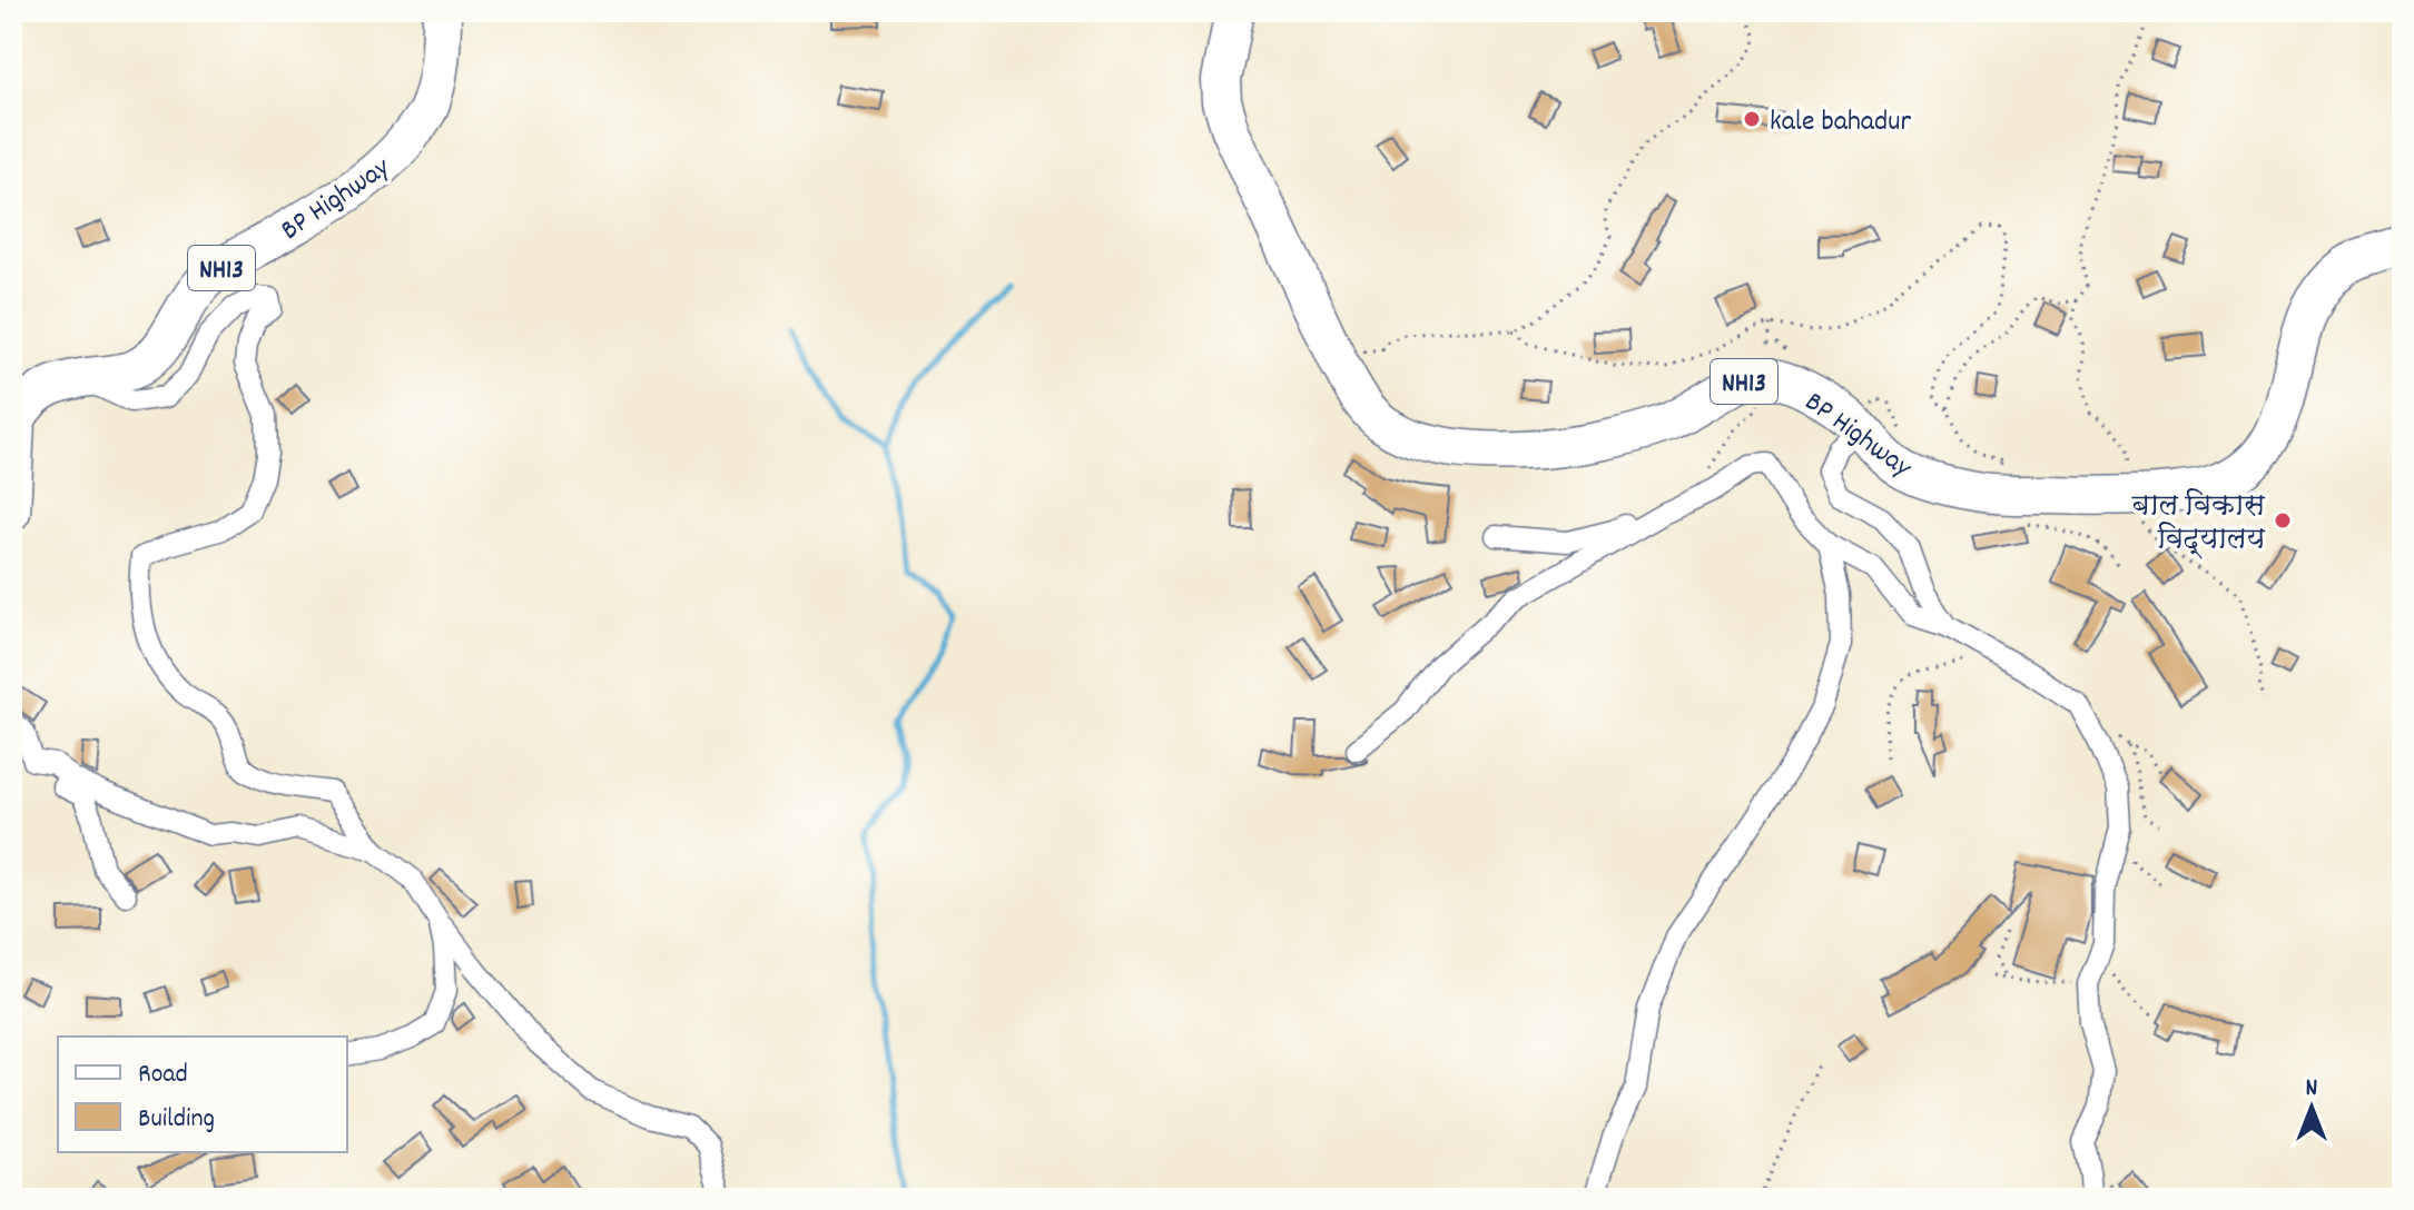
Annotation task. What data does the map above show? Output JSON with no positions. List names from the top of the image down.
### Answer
{
  "streets": {
    "highway": ["BP Highway", "NH13"]
  },
  "crossings": [
    ["BP Highway", "NH13"]
  ],
  "places": ["kale bahadur", "बाल विकास विद्यालय"],
  "legend": ["Road", "Building"],
  "north": "top"
}
